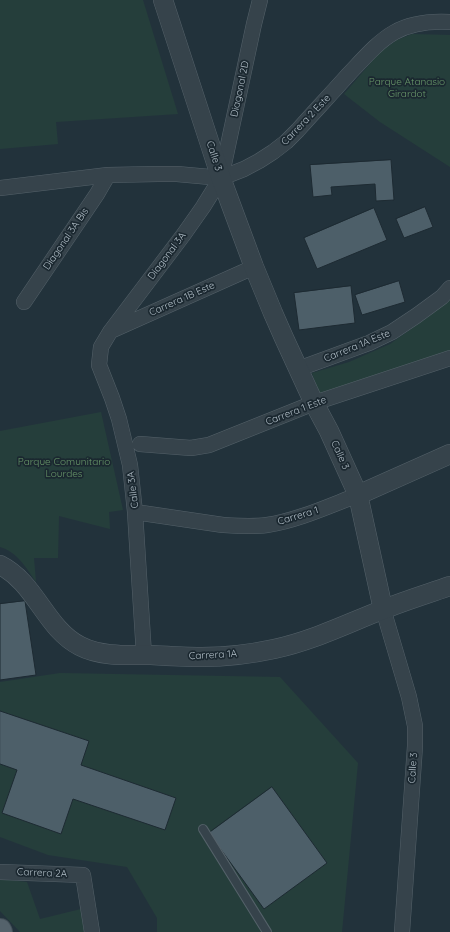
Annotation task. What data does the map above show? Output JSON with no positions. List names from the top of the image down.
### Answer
{
  "streets": {
    "street": [
      "Diagonal 2D",
      "Carrera 2 Este",
      "Calle 3",
      "Diagonal 3A Bis",
      "Diagonal 3A",
      "Carrera 1B Este",
      "Carrera 1A Este",
      "Carrera 1 Este",
      "Calle 3A",
      "Carrera 1",
      "Carrera 1A",
      "Carrera 2A"
    ]
  },
  "crossings": [
    ["Diagonal 2D", "Carrera 2 Este"],
    ["Diagonal 2D", "Calle 3"],
    ["Diagonal 2D", "Diagonal 3A"],
    ["Carrera 2 Este", "Calle 3"],
    ["Carrera 2 Este", "Diagonal 3A Bis"],
    ["Carrera 2 Este", "Diagonal 3A"],
    ["Calle 3", "Diagonal 3A"],
    ["Calle 3", "Carrera 1B Este"],
    ["Calle 3", "Carrera 1A Este"],
    ["Calle 3", "Carrera 1 Este"],
    ["Calle 3", "Carrera 1"],
    ["Calle 3", "Carrera 1A"],
    ["Diagonal 3A", "Carrera 1B Este"],
    ["Diagonal 3A", "Calle 3A"],
    ["Carrera 1B Este", "Calle 3A"],
    ["Calle 3A", "Carrera 1"],
    ["Calle 3A", "Carrera 1A"]
  ],
  "parks": ["Parque Atanasio Girardot", "Parque Comunitario Lourdes"]
}
